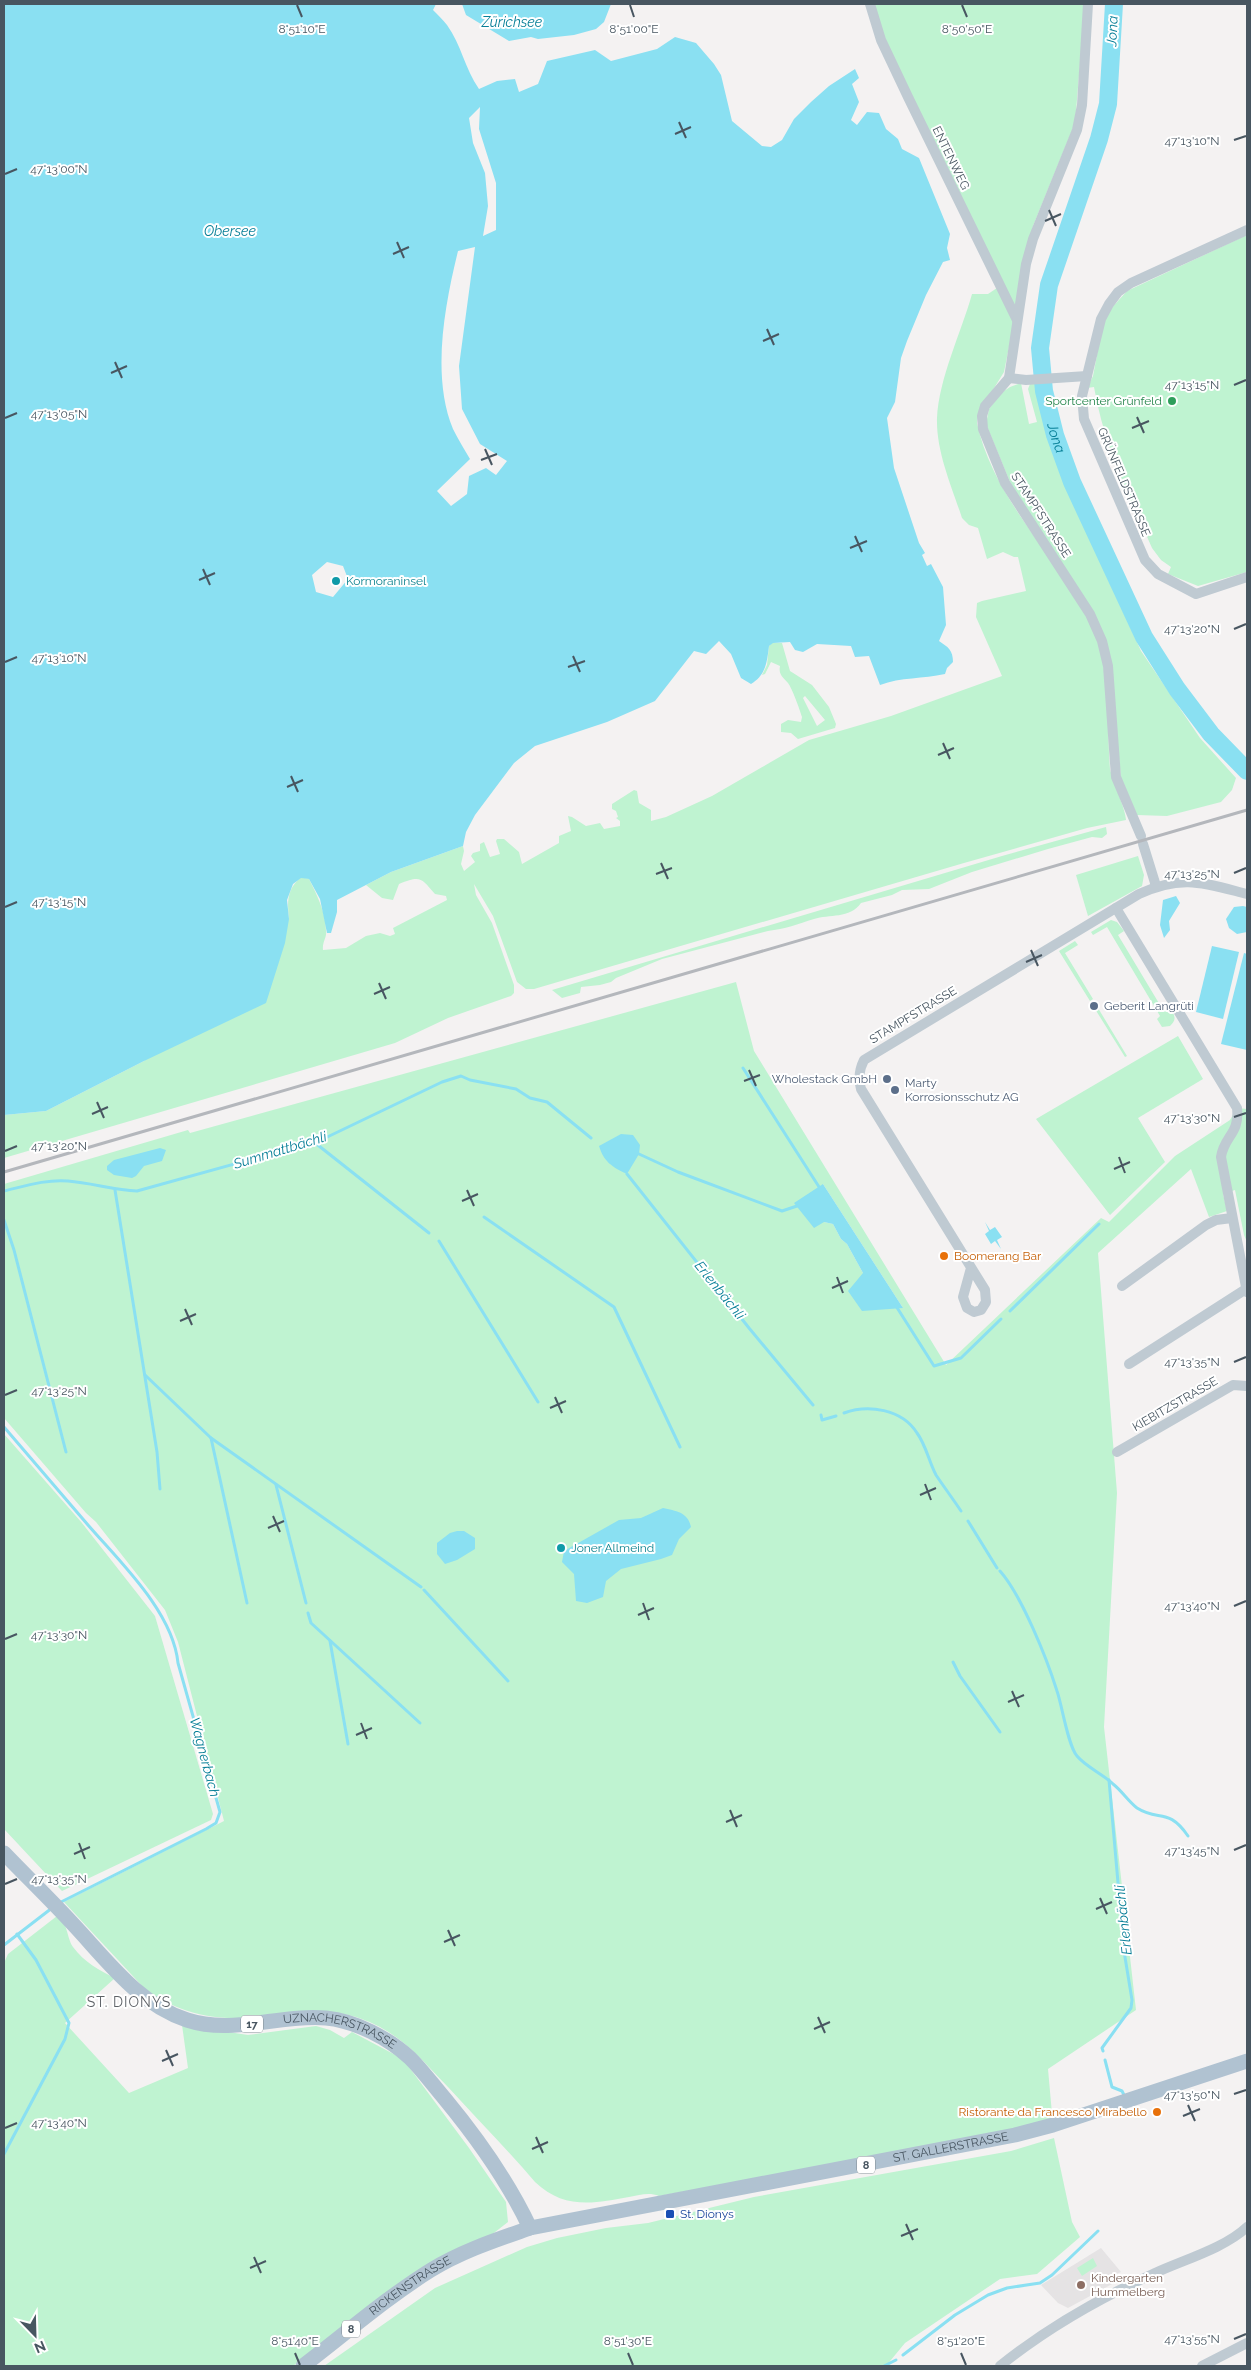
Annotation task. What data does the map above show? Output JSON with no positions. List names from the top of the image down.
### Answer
{
  "streets": {
    "main road": [
      "17",
      "UZNACHERSTRASSE",
      "ST. GALLERSTRASSE",
      "8",
      "RICKENSTRASSE"
    ],
    "street": [
      "ENTENWEG",
      "GRÜNFELDSTRASSE",
      "STAMPFSTRASSE",
      "KIEBITZSTRASSE"
    ]
  },
  "crossings": [
    ["UZNACHERSTRASSE", "ST. GALLERSTRASSE"],
    ["UZNACHERSTRASSE", "RICKENSTRASSE"],
    ["ST. GALLERSTRASSE", "RICKENSTRASSE"]
  ],
  "districts": ["ST. DIONYS"],
  "water": [
    "Zürichsee",
    "Jona",
    "Obersee",
    "Summattbächli",
    "Erlenbächli",
    "Wagnerbach"
  ],
  "places": {
    "other": [
      "Sportcenter Grünfeld",
      "Kormoraninsel",
      "Geberit Langrüti",
      "Wholestack GmbH",
      "Marty Korrosionsschutz AG",
      "Boomerang Bar",
      "Joner Allmeind",
      "Ristorante da Francesco Mirabello",
      "Kindergarten Hummelberg"
    ],
    "transit": ["St. Dionys"]
  },
  "north": "bottom right",
  "coordinates": [
    "8°51'10\"E",
    "8°51'00\"E",
    "8°50'50\"E",
    "47°13'10\"N",
    "47°13'00\"N",
    "47°13'15\"N",
    "47°13'05\"N",
    "47°13'20\"N",
    "47°13'25\"N",
    "47°13'30\"N",
    "47°13'35\"N",
    "47°13'40\"N",
    "47°13'45\"N",
    "47°13'50\"N",
    "47°13'55\"N",
    "8°51'40\"E",
    "8°51'30\"E",
    "8°51'20\"E"
  ]
}
